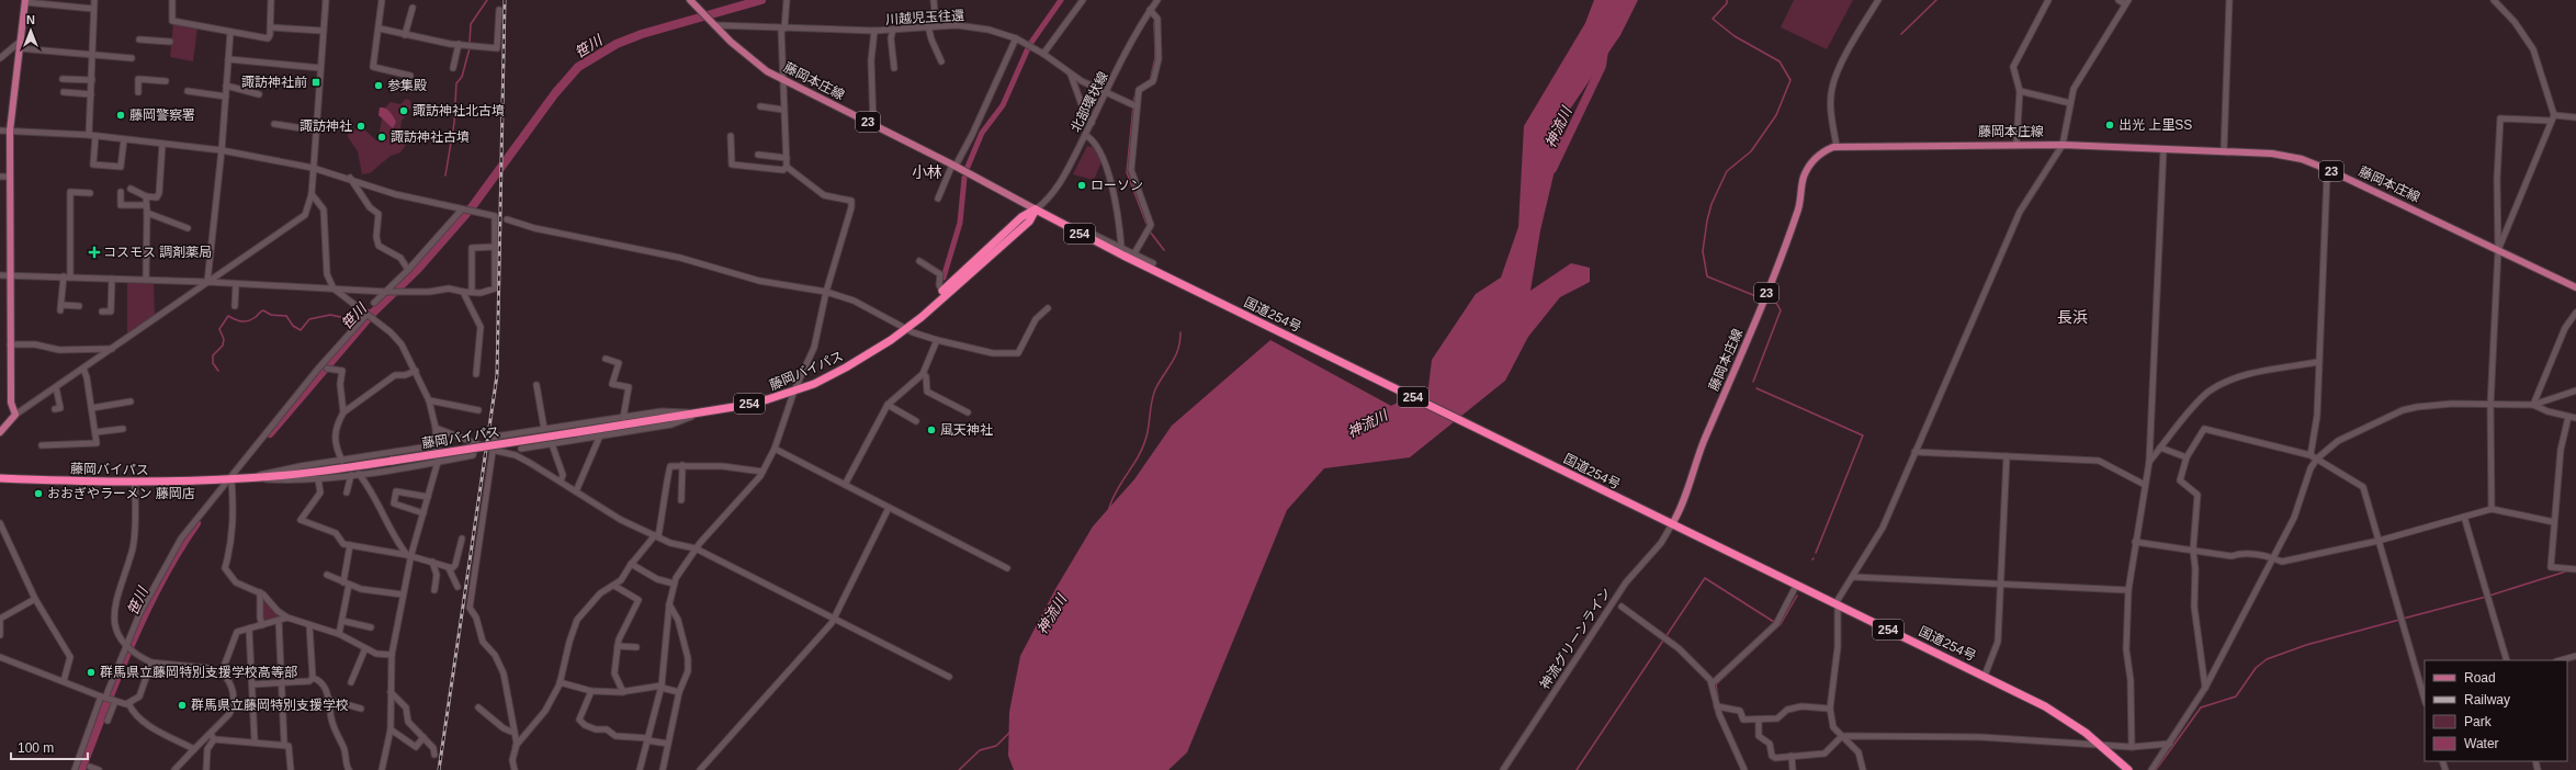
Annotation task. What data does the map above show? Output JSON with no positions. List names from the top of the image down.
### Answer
{
  "streets": {
    "highway": ["254", "国道254号", "藤岡バイパス"],
    "main road": ["藤岡本庄線", "23"],
    "street": ["川越児玉往還", "北部環状線", "神流グリーンライン"]
  },
  "crossings": [
    ["川越児玉往還", "藤岡本庄線"],
    ["川越児玉往還", "北部環状線"],
    ["藤岡本庄線", "北部環状線"],
    ["藤岡本庄線", "国道254号"],
    ["藤岡本庄線", "藤岡バイパス"],
    ["藤岡本庄線", "神流グリーンライン"],
    ["北部環状線", "国道254号"],
    ["北部環状線", "藤岡バイパス"],
    ["国道254号", "藤岡バイパス"],
    ["国道254号", "神流グリーンライン"]
  ],
  "districts": ["小林", "長浜"],
  "water": ["笹川", "神流川"],
  "places": {
    "transit": ["諏訪神社前"],
    "other": [
      "参集殿",
      "諏訪神社北古墳",
      "藤岡警察署",
      "出光 上里SS",
      "諏訪神社",
      "諏訪神社古墳",
      "ローソン",
      "風天神社",
      "おおぎやラーメン 藤岡店",
      "群馬県立藤岡特別支援学校高等部",
      "群馬県立藤岡特別支援学校"
    ],
    "health": ["コスモス 調剤薬局"]
  },
  "legend": [
    "Road",
    "Railway",
    "Park",
    "Water"
  ],
  "scale_bar": "100 m",
  "north": "top"
}
